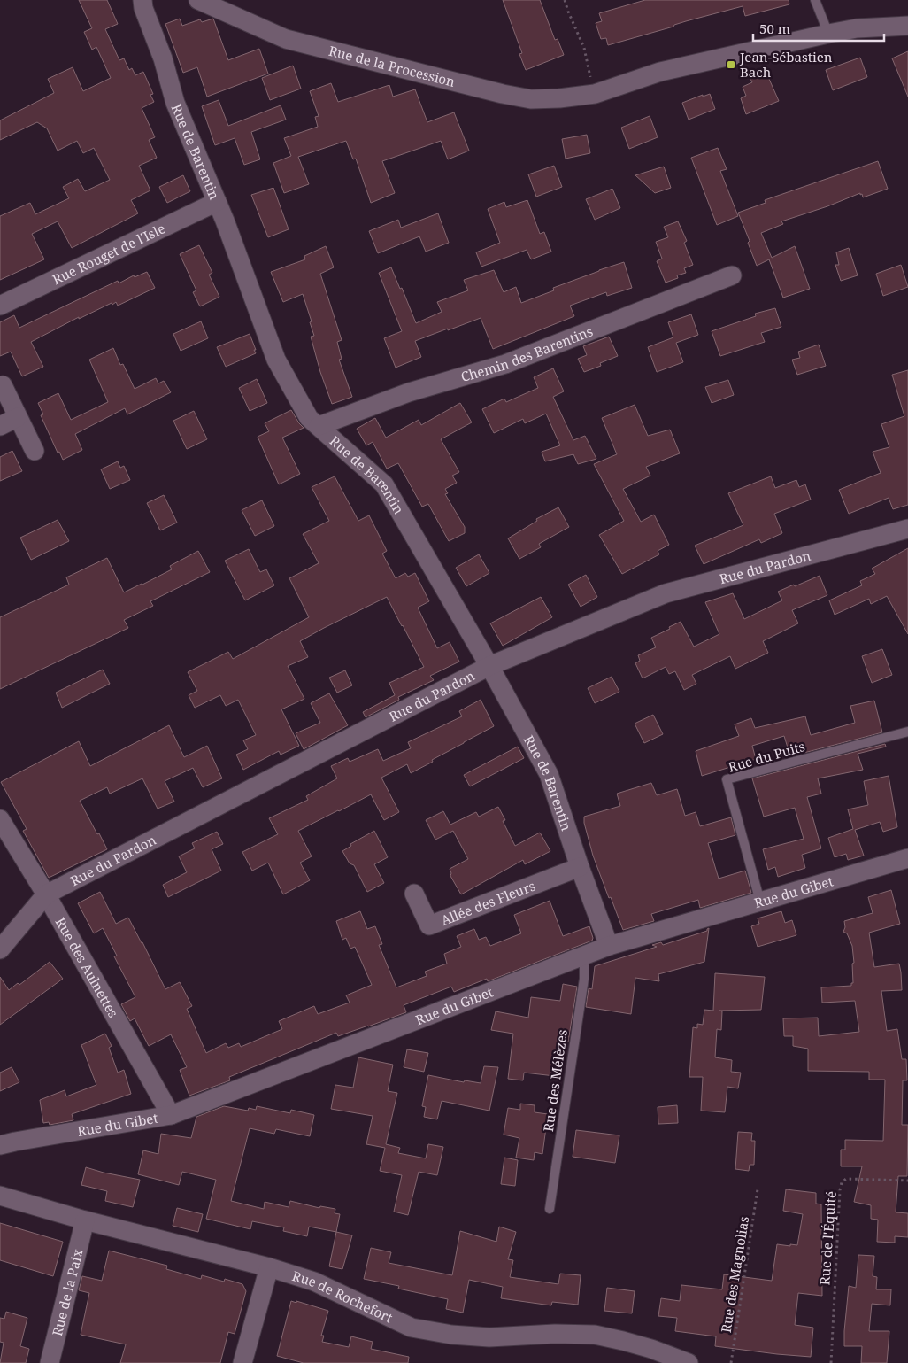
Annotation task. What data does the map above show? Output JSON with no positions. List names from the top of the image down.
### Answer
{
  "streets": {
    "street": [
      "Rue de la Procession",
      "Rue de Barentin",
      "Rue Rouget de l'Isle",
      "Chemin des Barentins",
      "Rue du Pardon",
      "Rue du Gibet",
      "Allée des Fleurs",
      "Rue des Aulnettes",
      "Rue de la Paix",
      "Rue de Rochefort"
    ],
    "lane": ["Rue du Puits", "Rue des Mélèzes"],
    "path": ["Rue de l'Équité", "Rue des Magnolias"]
  },
  "crossings": [
    ["Rue de Barentin", "Rue Rouget de l'Isle"],
    ["Rue de Barentin", "Chemin des Barentins"],
    ["Rue de Barentin", "Rue du Pardon"],
    ["Rue de Barentin", "Rue du Gibet"],
    ["Rue de Barentin", "Allée des Fleurs"],
    ["Rue du Pardon", "Rue des Aulnettes"],
    ["Rue du Puits", "Rue du Gibet"],
    ["Rue du Gibet", "Rue des Aulnettes"],
    ["Rue du Gibet", "Rue des Mélèzes"],
    ["Rue de la Paix", "Rue de Rochefort"]
  ],
  "places": {
    "transit": ["Jean-Sébastien Bach"]
  },
  "scale_bar": "50 m"
}
